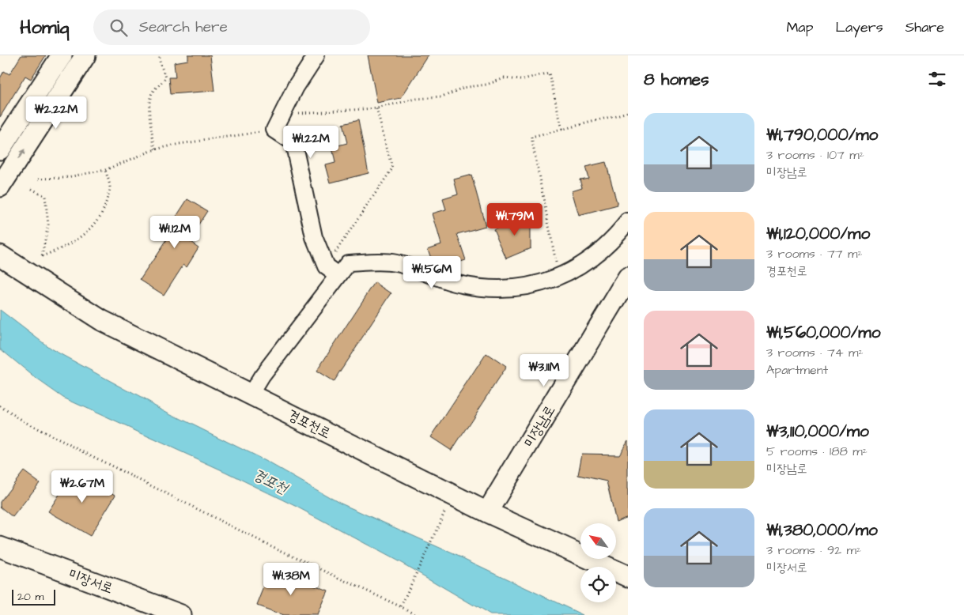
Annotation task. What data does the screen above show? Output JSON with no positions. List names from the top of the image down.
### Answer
{
  "streets": {
    "street": ["경포천로", "미장남로", "미장서로"]
  },
  "crossings": [
    ["경포천로", "미장남로"]
  ],
  "water": ["경포천"],
  "scale_bar": "20 m",
  "north": "top left",
  "page": {
    "header": "Homiq",
    "search": "Search here",
    "nav": ["Map", "Layers", "Share"],
    "heading": "8 homes",
    "price": [
      "₩2.22M",
      "₩1.22M",
      "₩1.79M",
      "₩1.12M",
      "₩1.56M",
      "₩3.11M",
      "₩2.67M",
      "₩1.38M"
    ],
    "list": [
      {
        "name": "₩1,790,000/mo",
        "note": "3 rooms · 107 m² · 미장남로"
      },
      {
        "name": "₩1,120,000/mo",
        "note": "3 rooms · 77 m² · 경포천로"
      },
      {
        "name": "₩1,560,000/mo",
        "note": "3 rooms · 74 m² · Apartment"
      },
      {
        "name": "₩3,110,000/mo",
        "note": "5 rooms · 188 m² · 미장남로"
      },
      {
        "name": "₩1,380,000/mo",
        "note": "3 rooms · 92 m² · 미장서로"
      }
    ],
    "scale": "20 m"
  }
}
